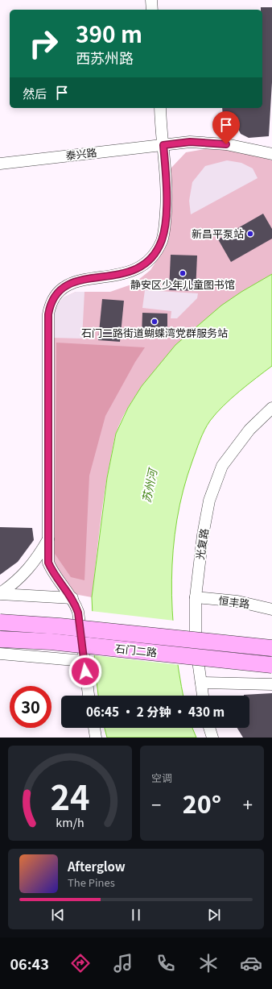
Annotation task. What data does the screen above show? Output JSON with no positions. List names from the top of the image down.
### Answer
{
  "streets": {
    "main road": ["石门二路"],
    "street": ["泰兴路", "光复路", "恒丰路"]
  },
  "crossings": [
    ["光复路", "恒丰路"]
  ],
  "water": ["苏州河"],
  "places": ["新昌平泵站", "静安区少年儿童图书馆", "石门二路街道蝴蝶湾党群服务站"],
  "page": {
    "turn": ["390 m", "西苏州路"],
    "then": "然后",
    "limit": "30",
    "trip": "06:45 · 2 分钟 · 430 m",
    "tile": "空调",
    "heat": ["−", "20°", "+"],
    "song": ["Afterglow", "The Pines"],
    "tabs": "06:43",
    "gauge": ["24", "km/h"]
  }
}
